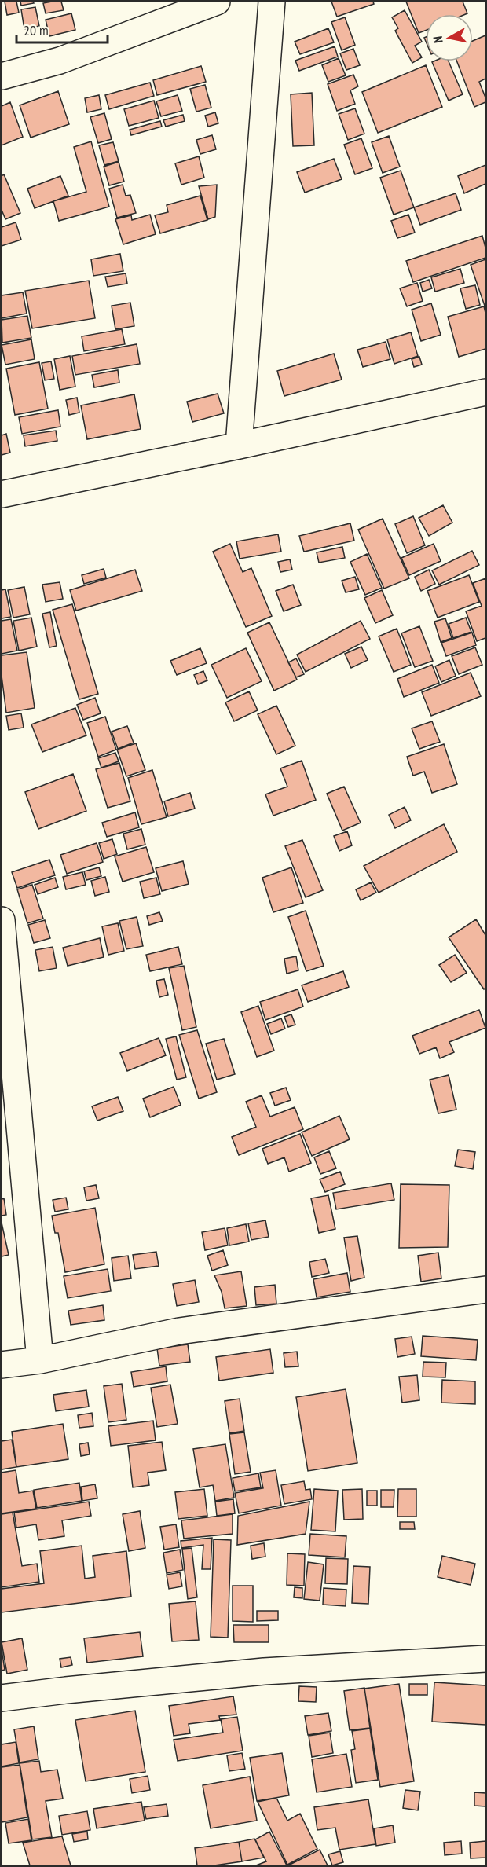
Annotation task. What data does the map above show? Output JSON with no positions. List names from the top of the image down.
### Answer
{
  "scale_bar": "20 m",
  "north": "left"
}
